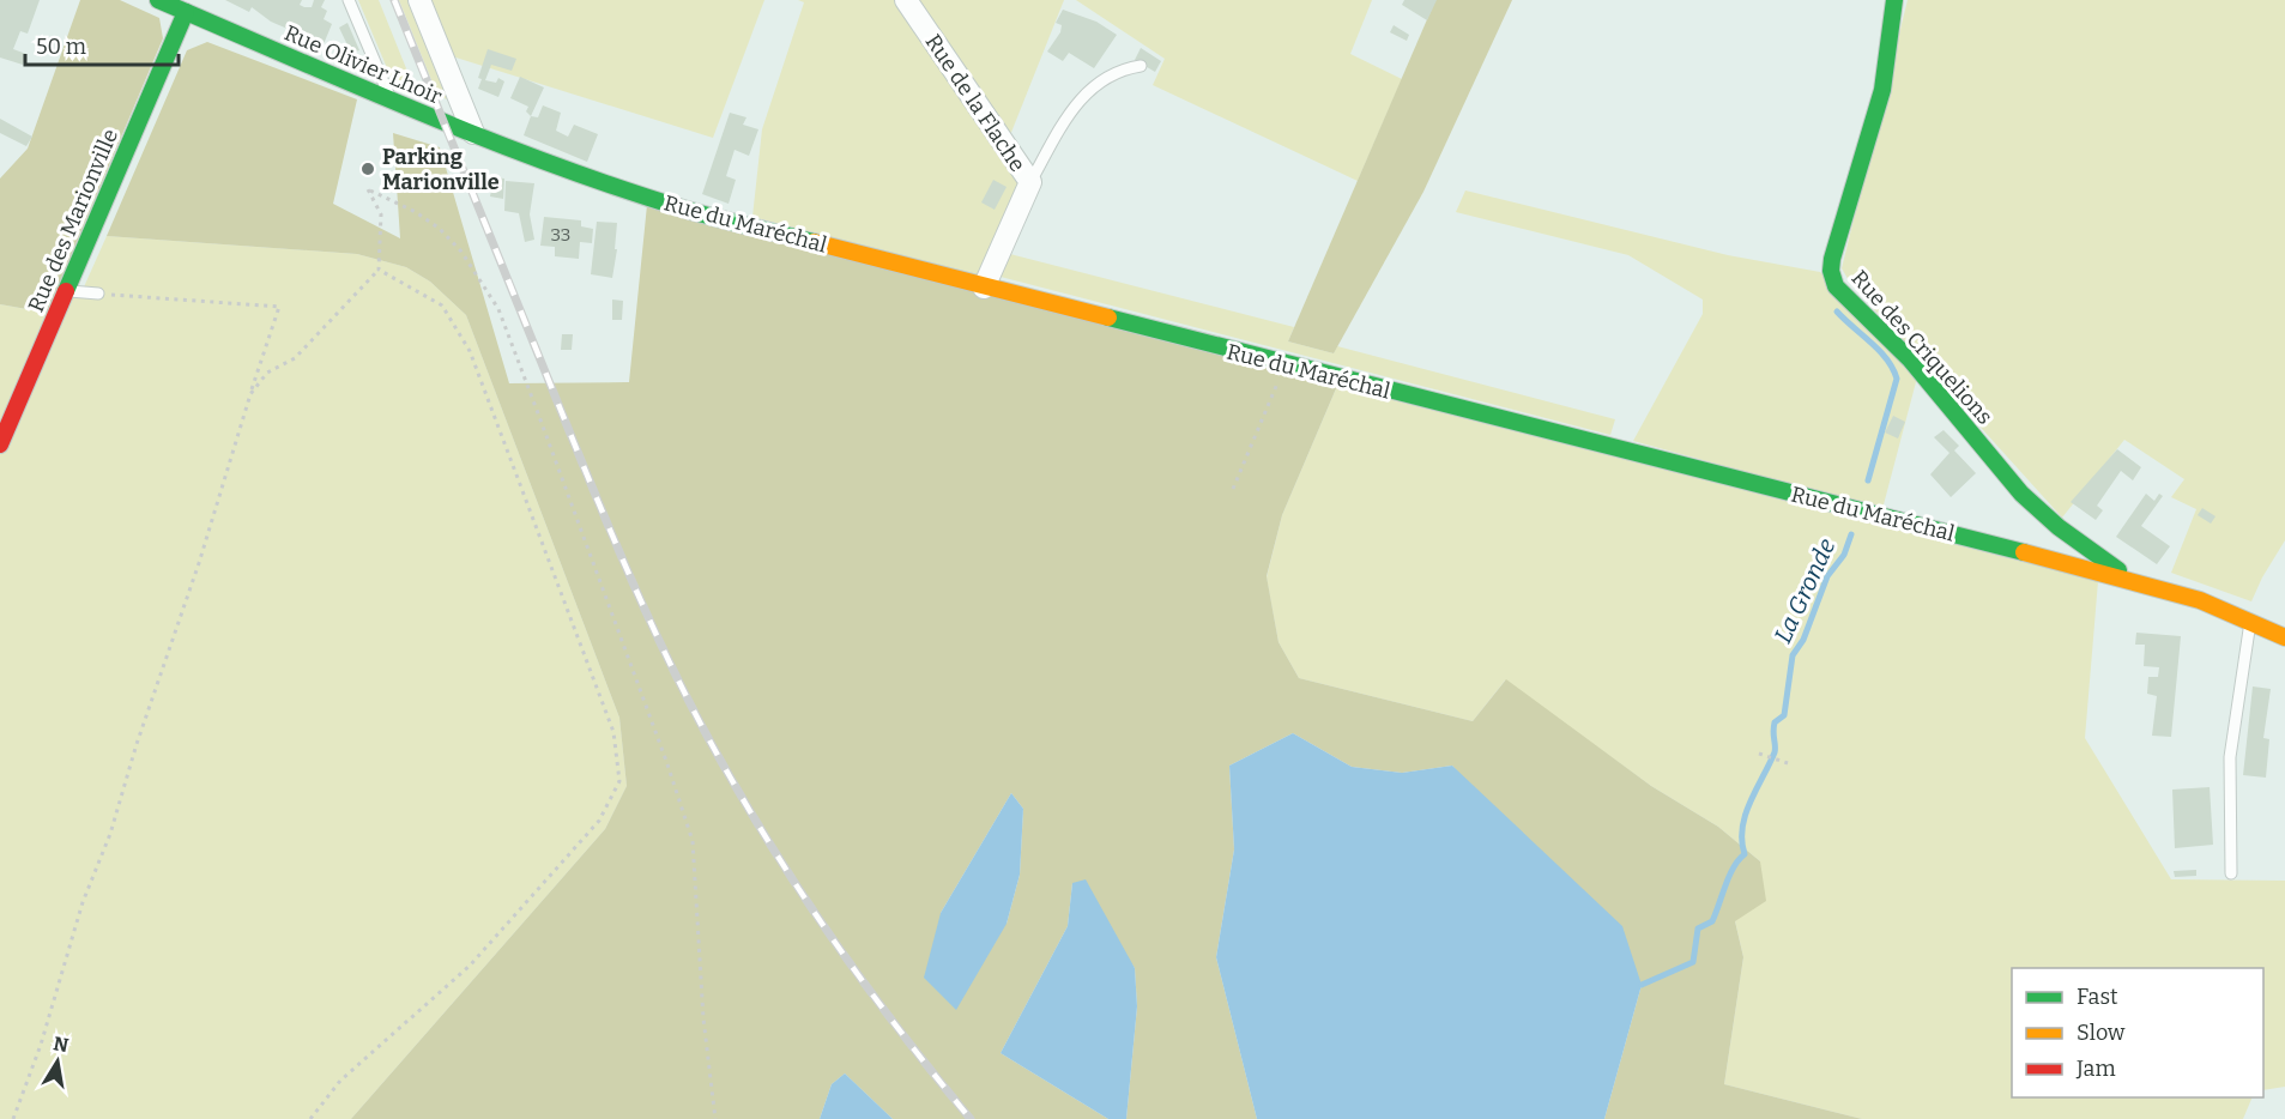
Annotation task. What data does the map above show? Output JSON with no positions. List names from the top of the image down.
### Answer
{
  "streets": {
    "street": [
      "Rue Olivier Lhoir",
      "Rue de la Flache",
      "Rue des Marionville",
      "Rue du Maréchal",
      "Rue des Criquelions"
    ]
  },
  "crossings": [
    ["Rue Olivier Lhoir", "Rue des Marionville"],
    ["Rue Olivier Lhoir", "Rue du Maréchal"],
    ["Rue de la Flache", "Rue du Maréchal"],
    ["Rue du Maréchal", "Rue des Criquelions"]
  ],
  "water": ["La Gronde"],
  "places": ["Parking Marionville"],
  "house_numbers": ["33"],
  "legend": ["Fast", "Slow", "Jam"],
  "scale_bar": "50 m",
  "north": "top"
}
